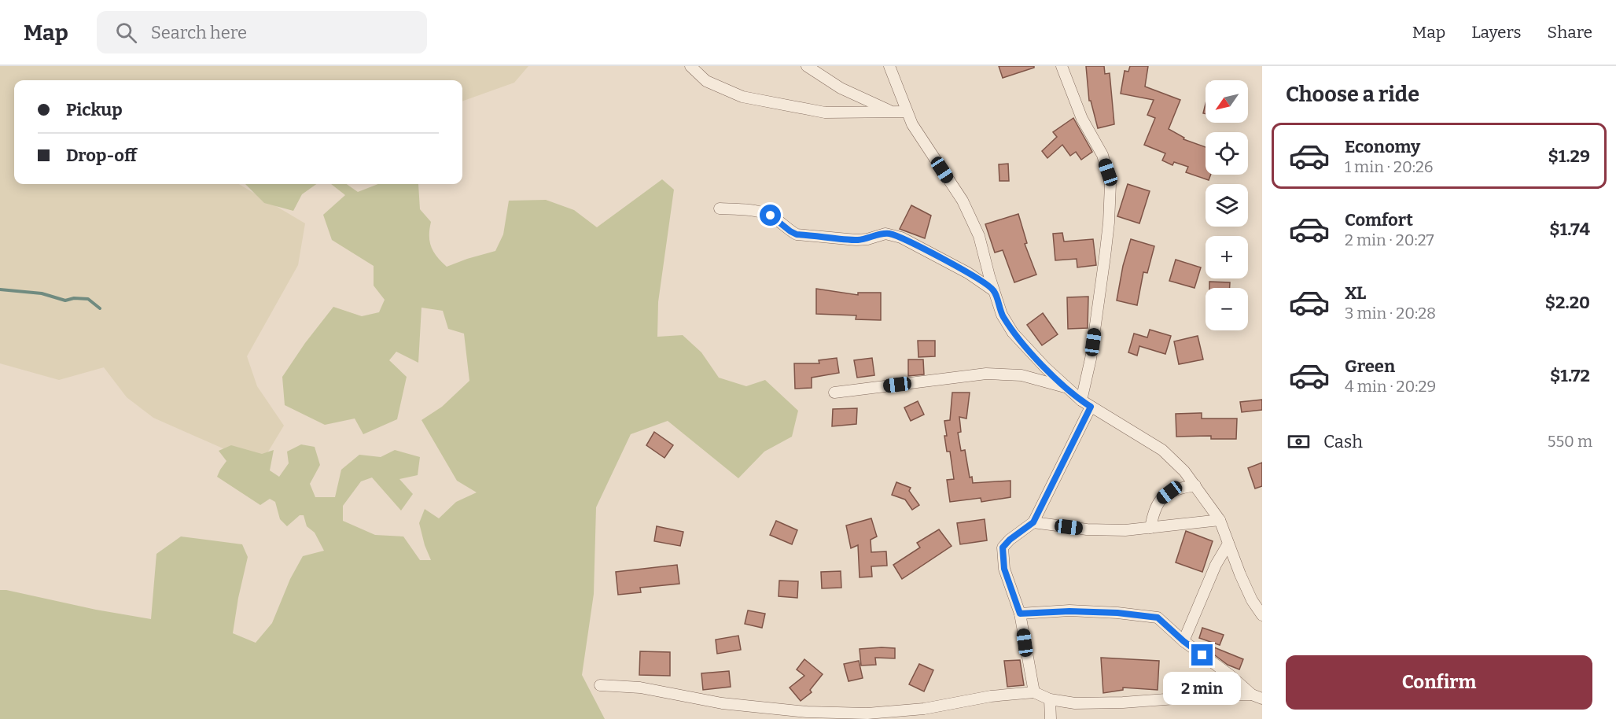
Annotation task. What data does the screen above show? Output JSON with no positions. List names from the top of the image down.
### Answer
{
  "north": "bottom left",
  "page": {
    "header": "Map",
    "search": "Search here",
    "nav": ["Map", "Layers", "Share"],
    "heading": "Choose a ride",
    "map_buttons": ["+", "−"],
    "banner": ["Pickup", "Drop-off"],
    "list": [
      {
        "name": "Economy",
        "note": "1 min · 20:26",
        "value": "$1.29"
      },
      {
        "name": "Comfort",
        "note": "2 min · 20:27",
        "value": "$1.74"
      },
      {
        "name": "XL",
        "note": "3 min · 20:28",
        "value": "$2.20"
      },
      {
        "name": "Green",
        "note": "4 min · 20:29",
        "value": "$1.72"
      }
    ],
    "pay": ["Cash", "550 m"],
    "buttons": "Confirm",
    "bubble": "2 min"
  }
}
